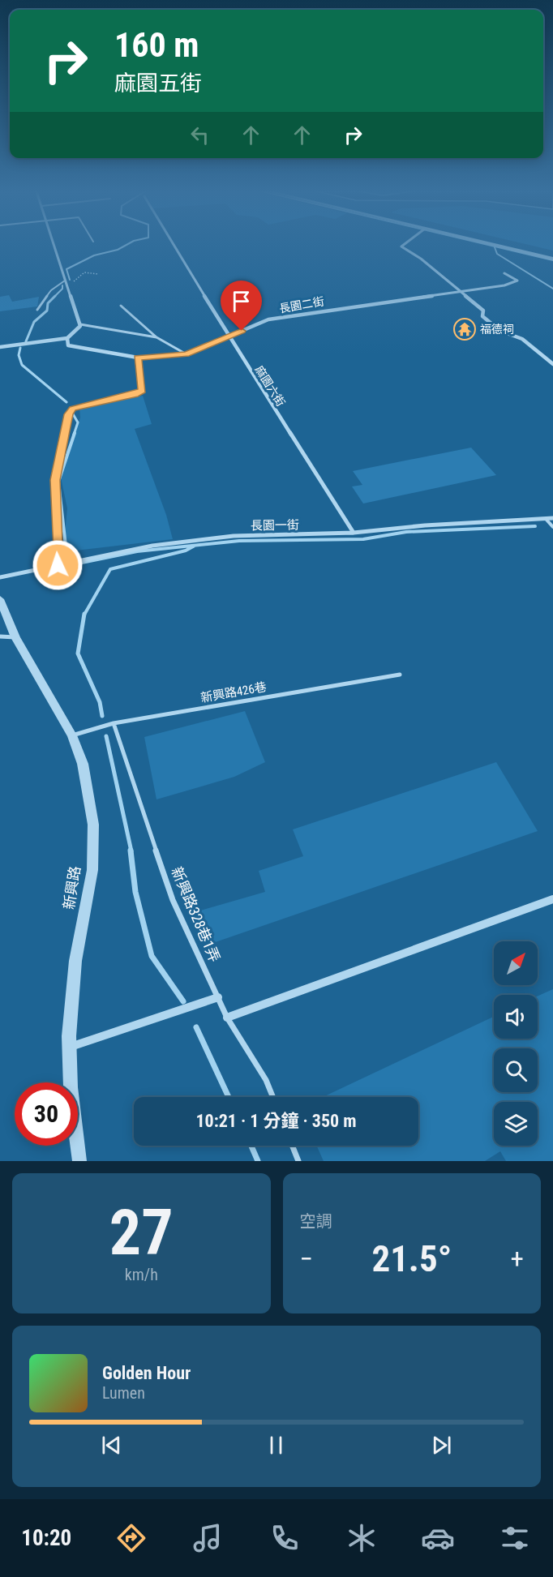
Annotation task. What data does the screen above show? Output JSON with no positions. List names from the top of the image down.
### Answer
{
  "streets": {
    "street": [
      "長園二街",
      "麻園六街",
      "長園一街",
      "新興路"
    ],
    "lane": ["新興路426巷", "新興路328巷1弄"]
  },
  "crossings": [
    ["長園二街", "麻園六街"],
    ["麻園六街", "長園一街"],
    ["新興路426巷", "新興路"],
    ["新興路426巷", "新興路328巷1弄"]
  ],
  "places": {
    "temple": ["福德祠"]
  },
  "north": "top right",
  "page": {
    "turn": ["160 m", "麻園五街"],
    "limit": "30",
    "trip": "10:21 · 1 分鐘 · 350 m",
    "tile": [
      ["27", "km/h"],
      "空調"
    ],
    "heat": ["−", "21.5°", "+"],
    "song": ["Golden Hour", "Lumen"],
    "tabs": "10:20"
  }
}
